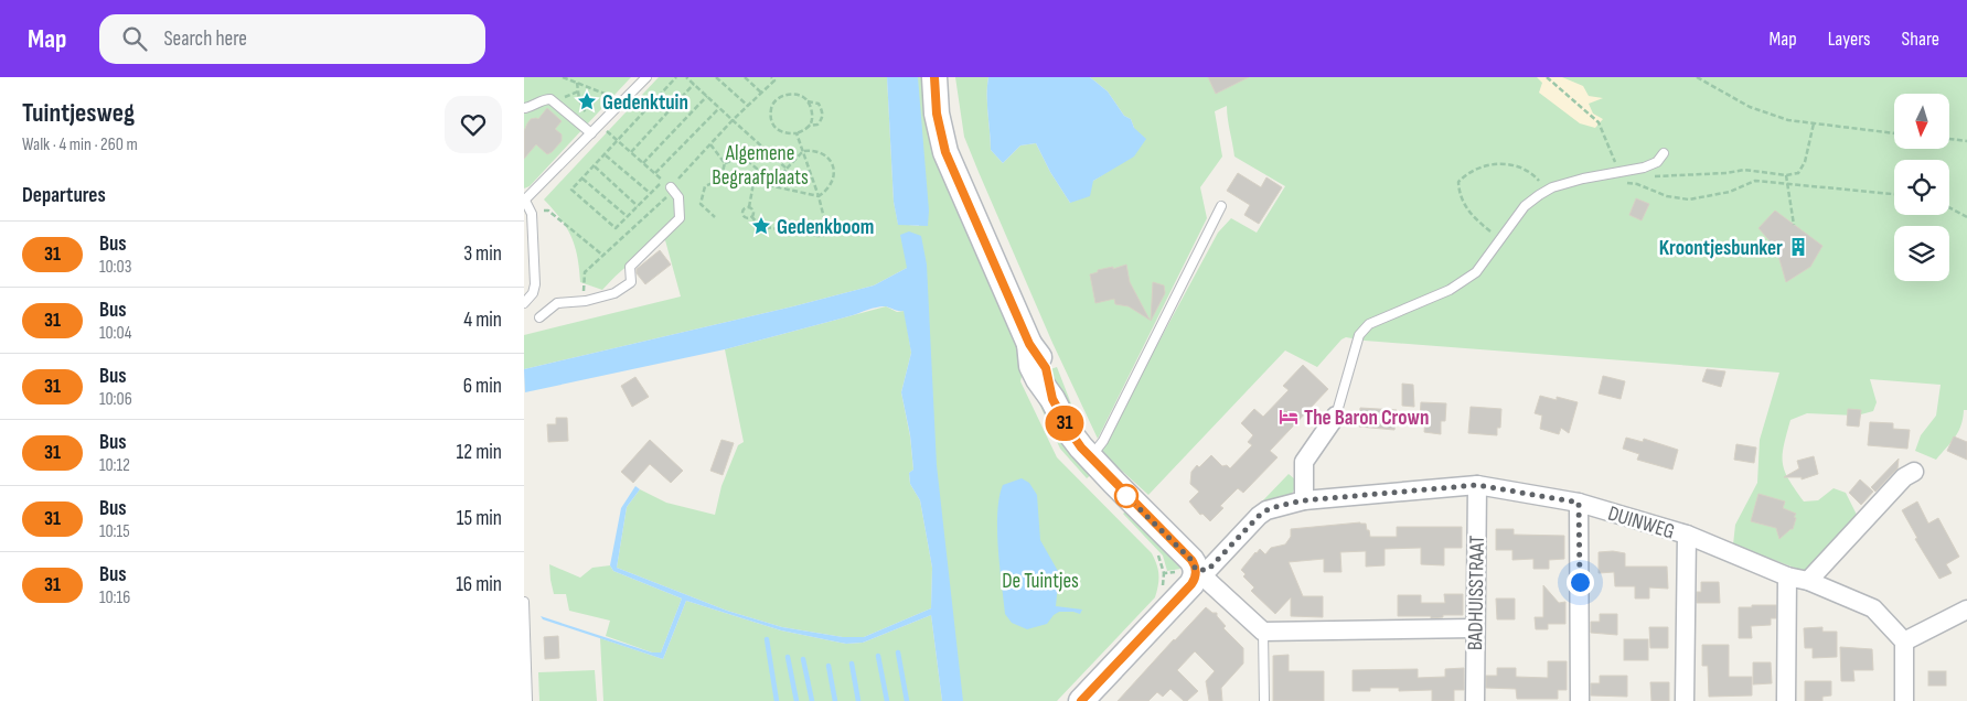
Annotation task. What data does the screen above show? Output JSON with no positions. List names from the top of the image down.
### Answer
{
  "streets": {
    "street": ["DUINWEG", "BADHUISSTRAAT"]
  },
  "crossings": [
    ["DUINWEG", "BADHUISSTRAAT"]
  ],
  "parks": ["Algemene Begraafplaats", "De Tuintjes"],
  "places": {
    "place": ["Gedenktuin", "Gedenkboom"],
    "building": ["Kroontjesbunker"],
    "hotel": ["The Baron Crown"]
  },
  "lines": ["bus line 31"],
  "north": "bottom",
  "page": {
    "header": "Map",
    "search": "Search here",
    "nav": ["Map", "Layers", "Share"],
    "heading": [
      ["Tuintjesweg", "Walk · 4 min · 260 m"],
      "Departures"
    ],
    "on_map": "31",
    "list": [
      {
        "mark": "31",
        "name": "Bus",
        "note": "10:03",
        "value": "3 min"
      },
      {
        "mark": "31",
        "name": "Bus",
        "note": "10:04",
        "value": "4 min"
      },
      {
        "mark": "31",
        "name": "Bus",
        "note": "10:06",
        "value": "6 min"
      },
      {
        "mark": "31",
        "name": "Bus",
        "note": "10:12",
        "value": "12 min"
      },
      {
        "mark": "31",
        "name": "Bus",
        "note": "10:15",
        "value": "15 min"
      },
      {
        "mark": "31",
        "name": "Bus",
        "note": "10:16",
        "value": "16 min"
      }
    ]
  }
}
